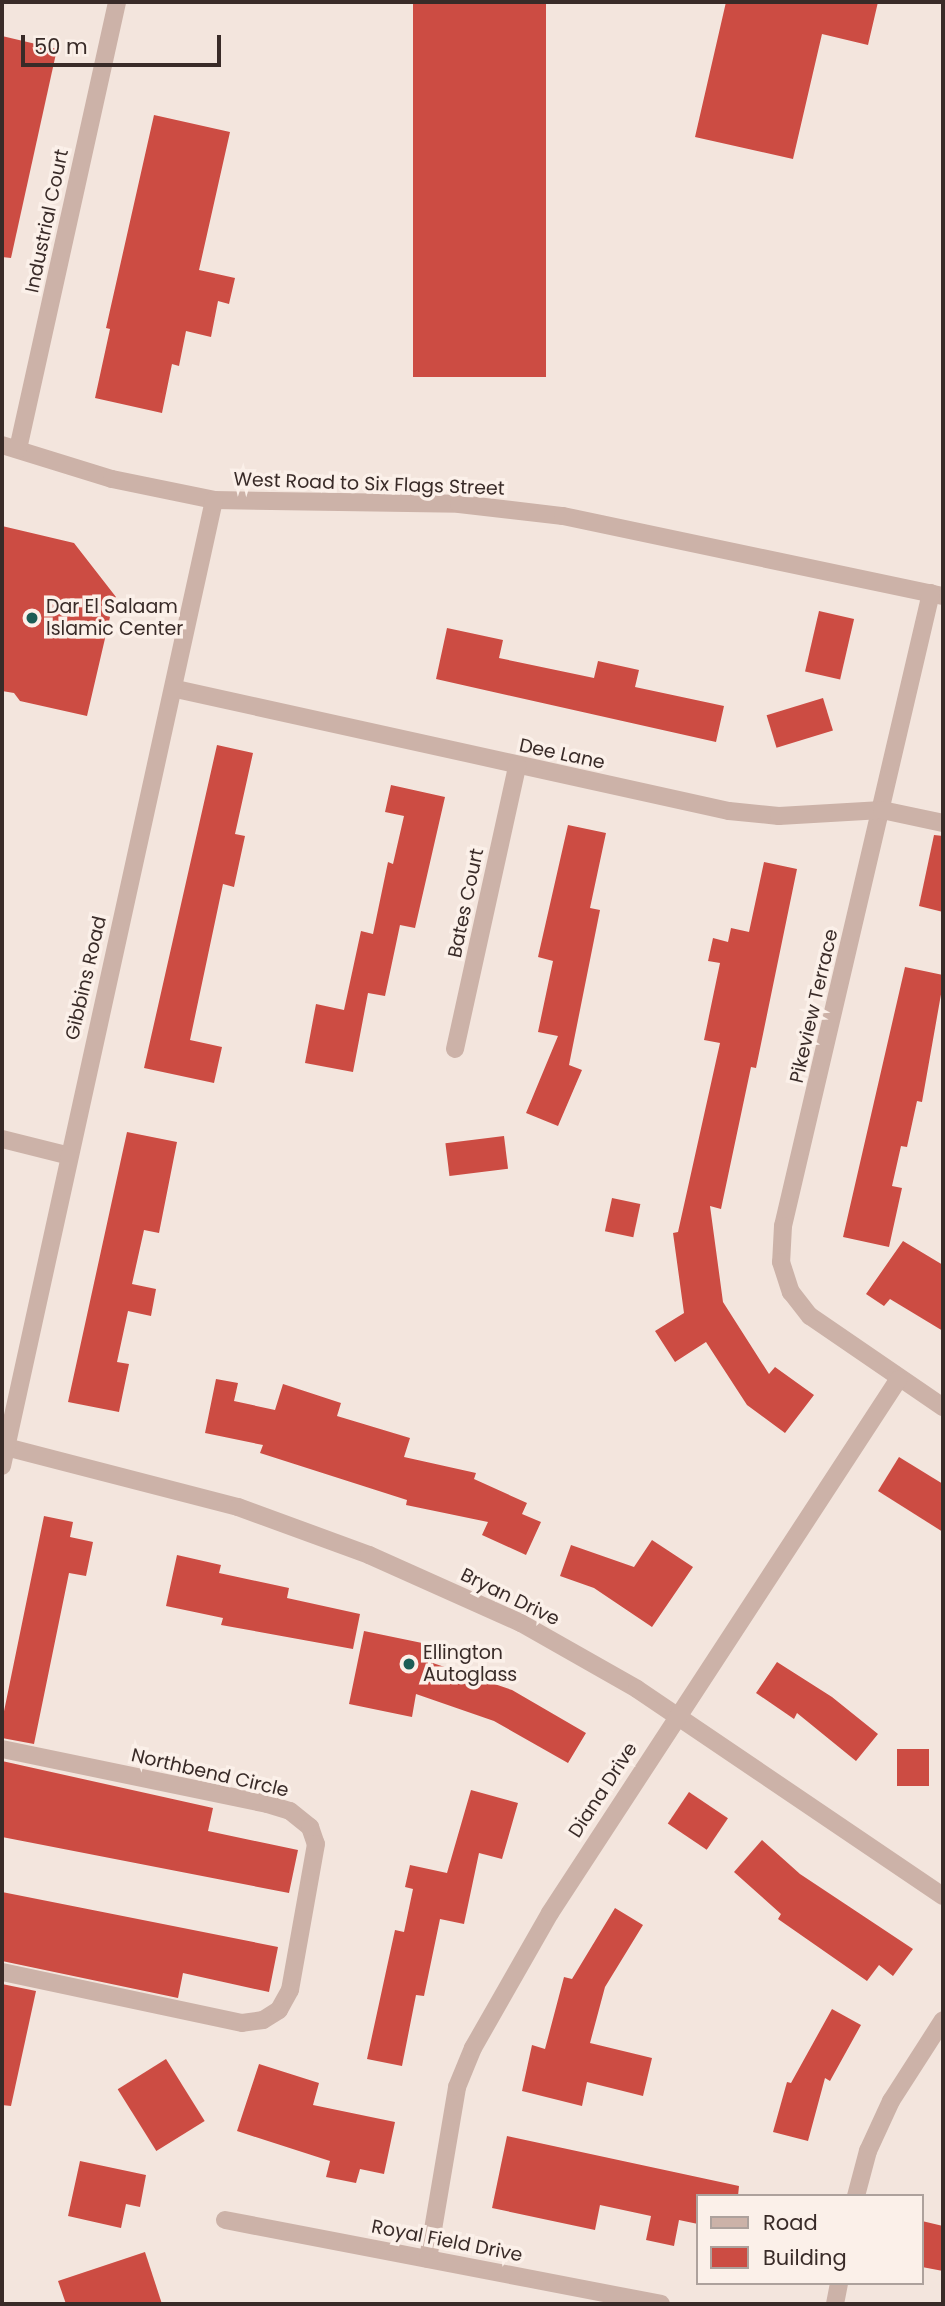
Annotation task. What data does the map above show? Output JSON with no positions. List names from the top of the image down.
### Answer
{
  "streets": {
    "street": [
      "Industrial Court",
      "West Road to Six Flags Street",
      "Dee Lane",
      "Bates Court",
      "Gibbins Road",
      "Pikeview Terrace",
      "Bryan Drive",
      "Northbend Circle",
      "Diana Drive",
      "Royal Field Drive"
    ]
  },
  "crossings": [
    ["Industrial Court", "West Road to Six Flags Street"],
    ["West Road to Six Flags Street", "Gibbins Road"],
    ["West Road to Six Flags Street", "Pikeview Terrace"],
    ["Dee Lane", "Bates Court"],
    ["Dee Lane", "Gibbins Road"],
    ["Dee Lane", "Pikeview Terrace"],
    ["Gibbins Road", "Bryan Drive"],
    ["Pikeview Terrace", "Diana Drive"],
    ["Bryan Drive", "Diana Drive"],
    ["Diana Drive", "Royal Field Drive"]
  ],
  "places": ["Dar El Salaam Islamic Center", "Ellington Autoglass"],
  "legend": ["Road", "Building"],
  "scale_bar": "50 m"
}
